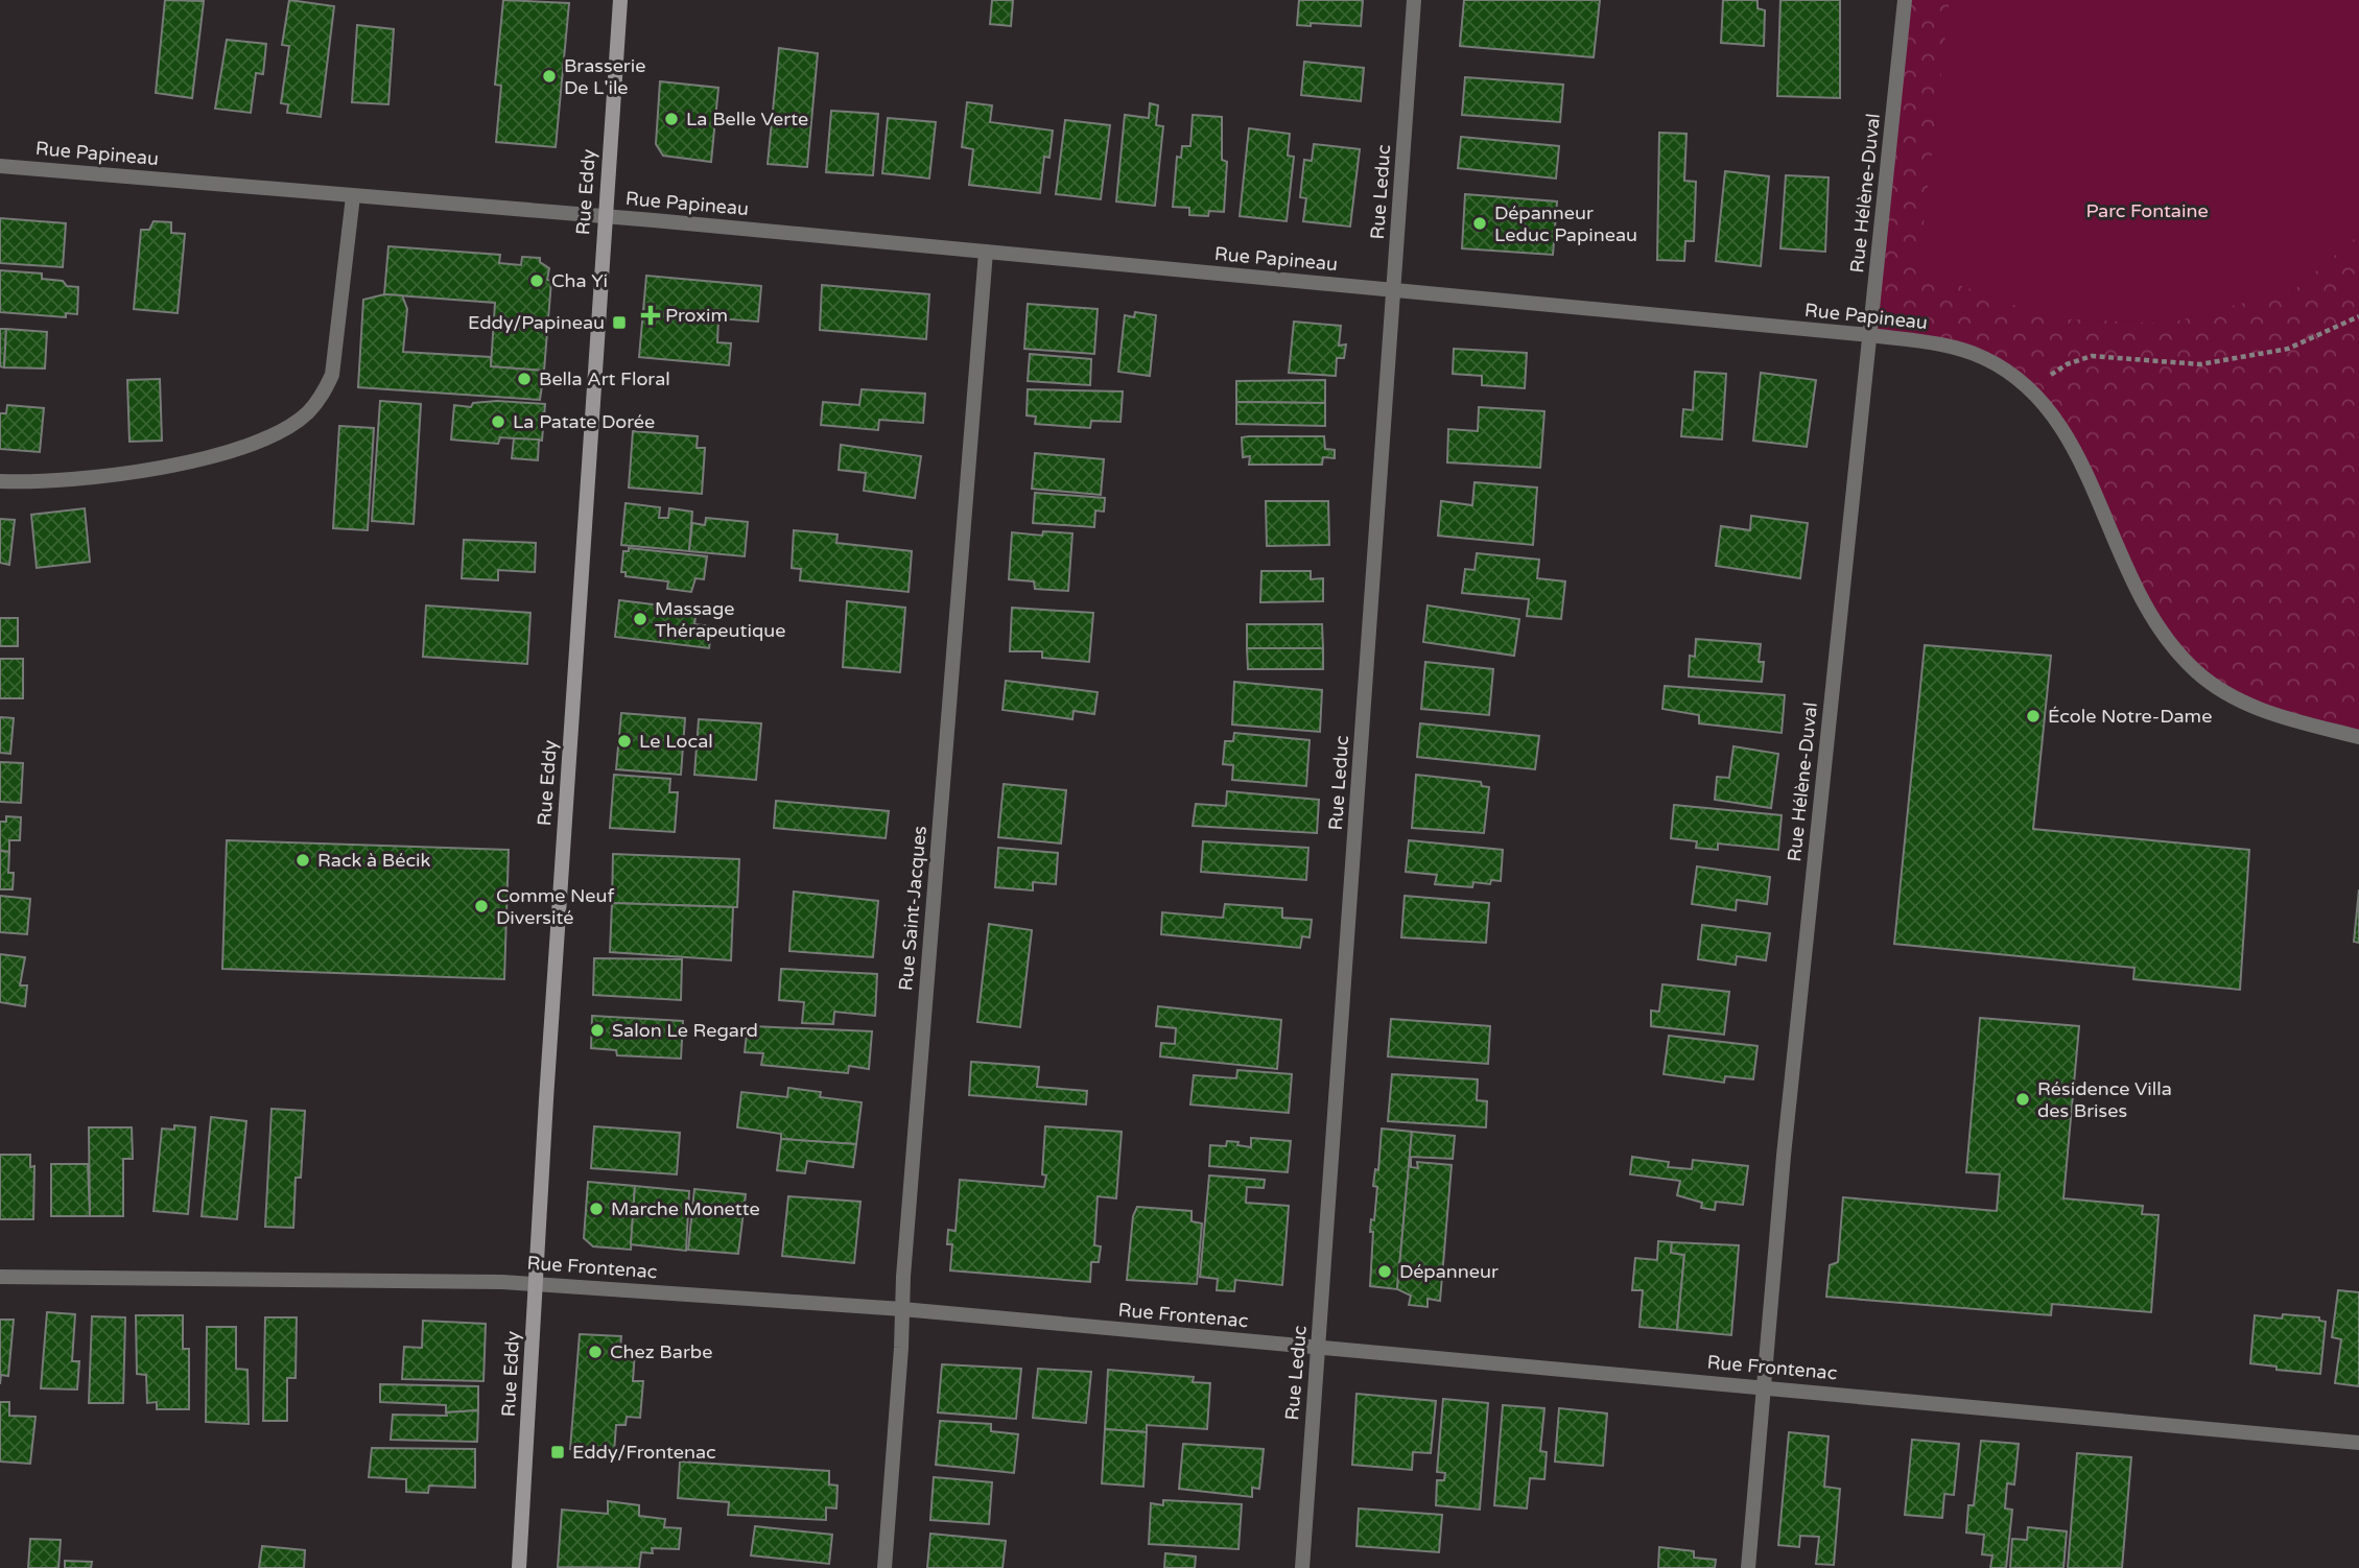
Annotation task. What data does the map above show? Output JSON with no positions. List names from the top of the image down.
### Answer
{
  "streets": {
    "main road": ["Rue Eddy"],
    "street": [
      "Rue Papineau",
      "Rue Leduc",
      "Rue Hélène-Duval",
      "Rue Saint-Jacques",
      "Rue Frontenac"
    ]
  },
  "crossings": [
    ["Rue Papineau", "Rue Eddy"],
    ["Rue Papineau", "Rue Leduc"],
    ["Rue Papineau", "Rue Hélène-Duval"],
    ["Rue Papineau", "Rue Saint-Jacques"],
    ["Rue Eddy", "Rue Frontenac"],
    ["Rue Leduc", "Rue Frontenac"],
    ["Rue Hélène-Duval", "Rue Frontenac"],
    ["Rue Saint-Jacques", "Rue Frontenac"]
  ],
  "parks": ["Parc Fontaine"],
  "places": {
    "other": [
      "Brasserie De L'ile",
      "La Belle Verte",
      "Dépanneur Leduc Papineau",
      "Cha Yi",
      "Bella Art Floral",
      "La Patate Dorée",
      "Massage Thérapeutique",
      "École Notre-Dame",
      "Le Local",
      "Rack à Bécik",
      "Comme Neuf Diversité",
      "Salon Le Regard",
      "Résidence Villa des Brises",
      "Marche Monette",
      "Dépanneur",
      "Chez Barbe"
    ],
    "health": ["Proxim"],
    "transit": ["Eddy/Papineau", "Eddy/Frontenac"]
  }
}
